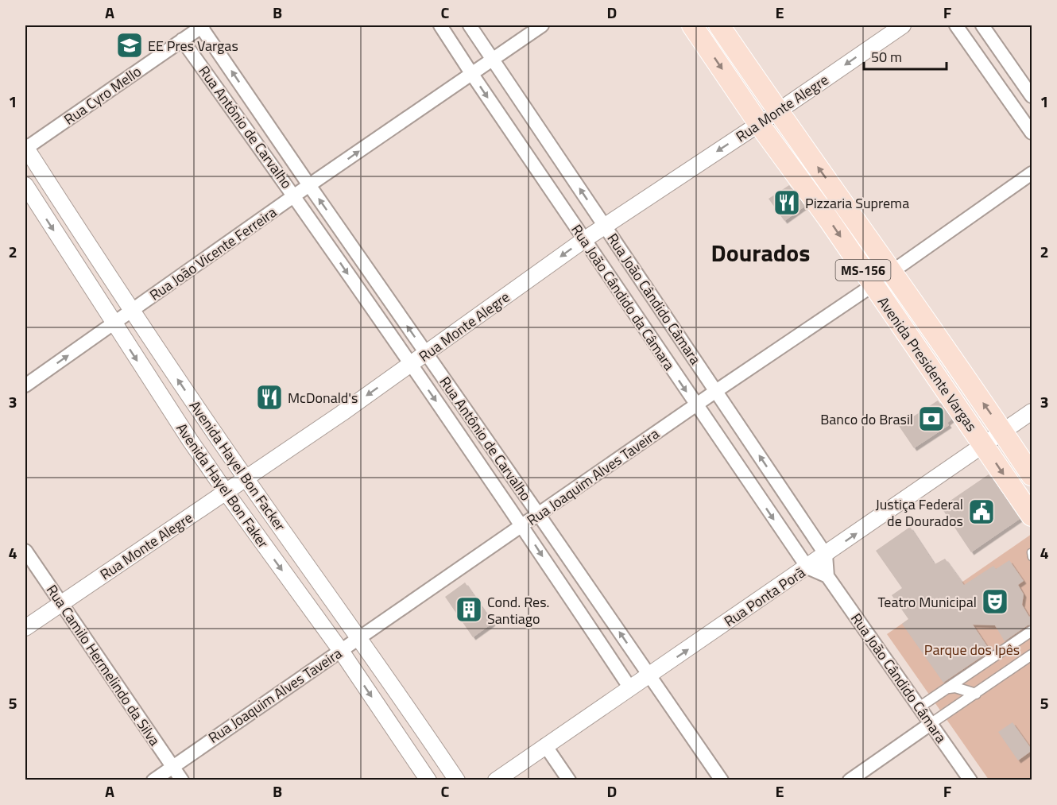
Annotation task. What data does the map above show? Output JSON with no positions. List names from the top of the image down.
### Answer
{
  "streets": {
    "main road": ["MS-156", "Avenida Presidente Vargas"],
    "street": [
      "Rua Cyro Mello",
      "Rua Monte Alegre",
      "Rua Antônio de Carvalho",
      "Rua João Vicente Ferreira",
      "Rua João Cândido da Câmara",
      "Rua João Cândido Câmara",
      "Avenida Hayel Bon Facker",
      "Rua Joaquim Alves Taveira",
      "Avenida Hayel Bon Faker",
      "Rua Ponta Porã",
      "Rua Camilo Hermelindo da Silva"
    ]
  },
  "crossings": [
    ["Rua Cyro Mello", "Rua Antônio de Carvalho"],
    ["Rua Cyro Mello", "Avenida Hayel Bon Facker"],
    ["Rua Monte Alegre", "Rua Antônio de Carvalho"],
    ["Rua Monte Alegre", "Rua João Cândido da Câmara"],
    ["Rua Monte Alegre", "Rua João Cândido Câmara"],
    ["Rua Monte Alegre", "Avenida Presidente Vargas"],
    ["Rua Monte Alegre", "Avenida Hayel Bon Facker"],
    ["Rua Monte Alegre", "Avenida Hayel Bon Faker"],
    ["Rua Monte Alegre", "Rua Camilo Hermelindo da Silva"],
    ["Rua Antônio de Carvalho", "Rua João Vicente Ferreira"],
    ["Rua Antônio de Carvalho", "Rua Joaquim Alves Taveira"],
    ["Rua Antônio de Carvalho", "Rua Ponta Porã"],
    ["Rua João Vicente Ferreira", "Rua João Cândido da Câmara"],
    ["Rua João Vicente Ferreira", "Rua João Cândido Câmara"],
    ["Rua João Vicente Ferreira", "Avenida Hayel Bon Facker"],
    ["Rua João Vicente Ferreira", "Avenida Hayel Bon Faker"],
    ["Rua João Cândido da Câmara", "Rua Joaquim Alves Taveira"],
    ["Rua João Cândido da Câmara", "Rua Ponta Porã"],
    ["Rua João Cândido Câmara", "Rua Joaquim Alves Taveira"],
    ["Rua João Cândido Câmara", "Rua Ponta Porã"],
    ["Avenida Presidente Vargas", "Rua Joaquim Alves Taveira"],
    ["Avenida Presidente Vargas", "Rua Ponta Porã"],
    ["Avenida Hayel Bon Facker", "Rua Joaquim Alves Taveira"],
    ["Rua Joaquim Alves Taveira", "Avenida Hayel Bon Faker"],
    ["Rua Joaquim Alves Taveira", "Rua Camilo Hermelindo da Silva"]
  ],
  "one_way": [
    "Rua Monte Alegre",
    "Rua João Vicente Ferreira",
    "Rua João Cândido da Câmara",
    "Rua João Cândido Câmara",
    "Avenida Hayel Bon Faker",
    "Rua Ponta Porã"
  ],
  "districts": ["Dourados"],
  "parks": ["Parque dos Ipês"],
  "places": {
    "school or university": ["EE Pres Vargas"],
    "restaurant": ["Pizzaria Suprema", "McDonald's"],
    "bank": ["Banco do Brasil"],
    "public building": ["Justiça Federal de Dourados"],
    "theatre": ["Teatro Municipal"],
    "building": ["Cond. Res. Santiago"]
  },
  "scale_bar": "50 m",
  "grid": {
    "columns": [
      "A",
      "B",
      "C",
      "D",
      "E",
      "F"
    ],
    "rows": [
      "1",
      "2",
      "3",
      "4",
      "5"
    ]
  }
}
